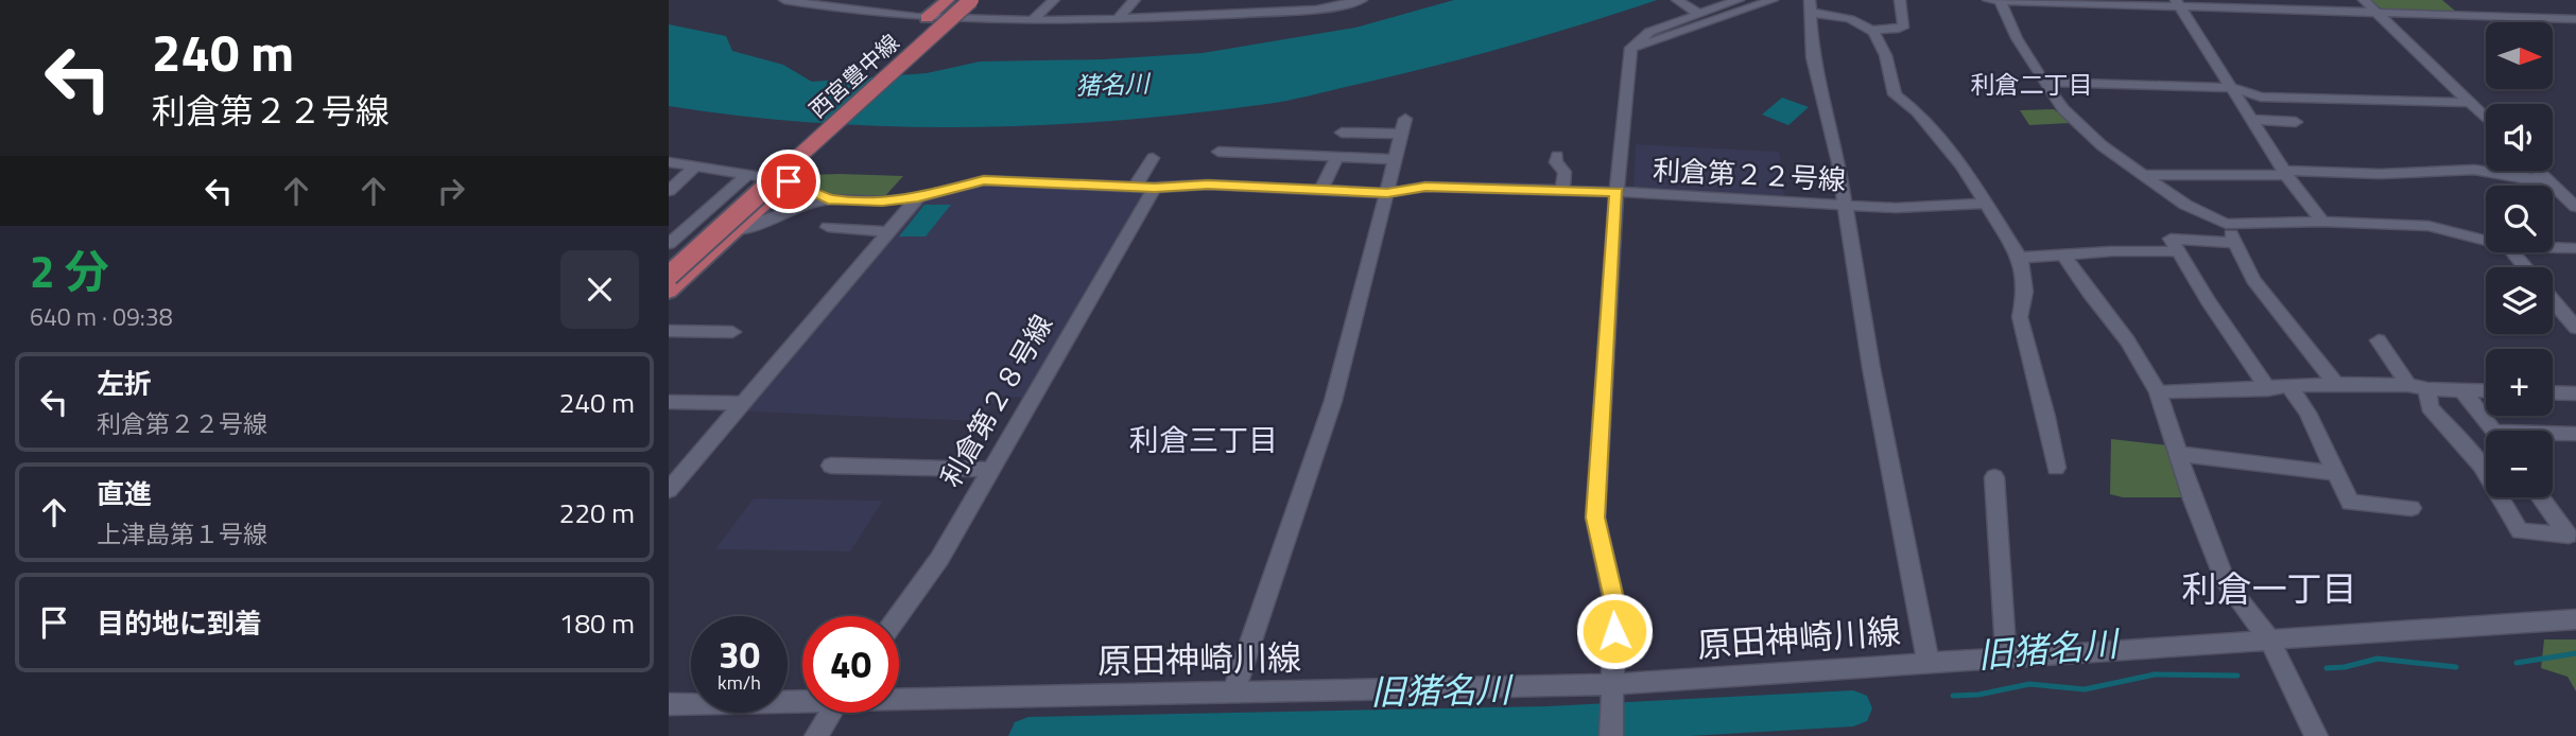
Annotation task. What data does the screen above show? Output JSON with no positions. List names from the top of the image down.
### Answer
{
  "streets": {
    "main road": ["西宮豊中線"],
    "street": ["利倉第２２号線", "利倉第２８号線", "原田神崎川線"]
  },
  "crossings": [
    ["利倉第２２号線", "利倉第２８号線"]
  ],
  "districts": ["利倉二丁目", "利倉三丁目", "利倉一丁目"],
  "water": ["猪名川", "旧猪名川"],
  "north": "right",
  "page": {
    "turn": ["240 m", "利倉第２２号線"],
    "map_buttons": ["+", "−"],
    "heading": ["2 分", "640 m · 09:38"],
    "list": [
      {
        "name": "左折",
        "note": "利倉第２２号線",
        "value": "240 m"
      },
      {
        "name": "直進",
        "note": "上津島第１号線",
        "value": "220 m"
      },
      {
        "name": "目的地に到着",
        "value": "180 m"
      }
    ],
    "speed": "30 km/h",
    "limit": "40"
  }
}
